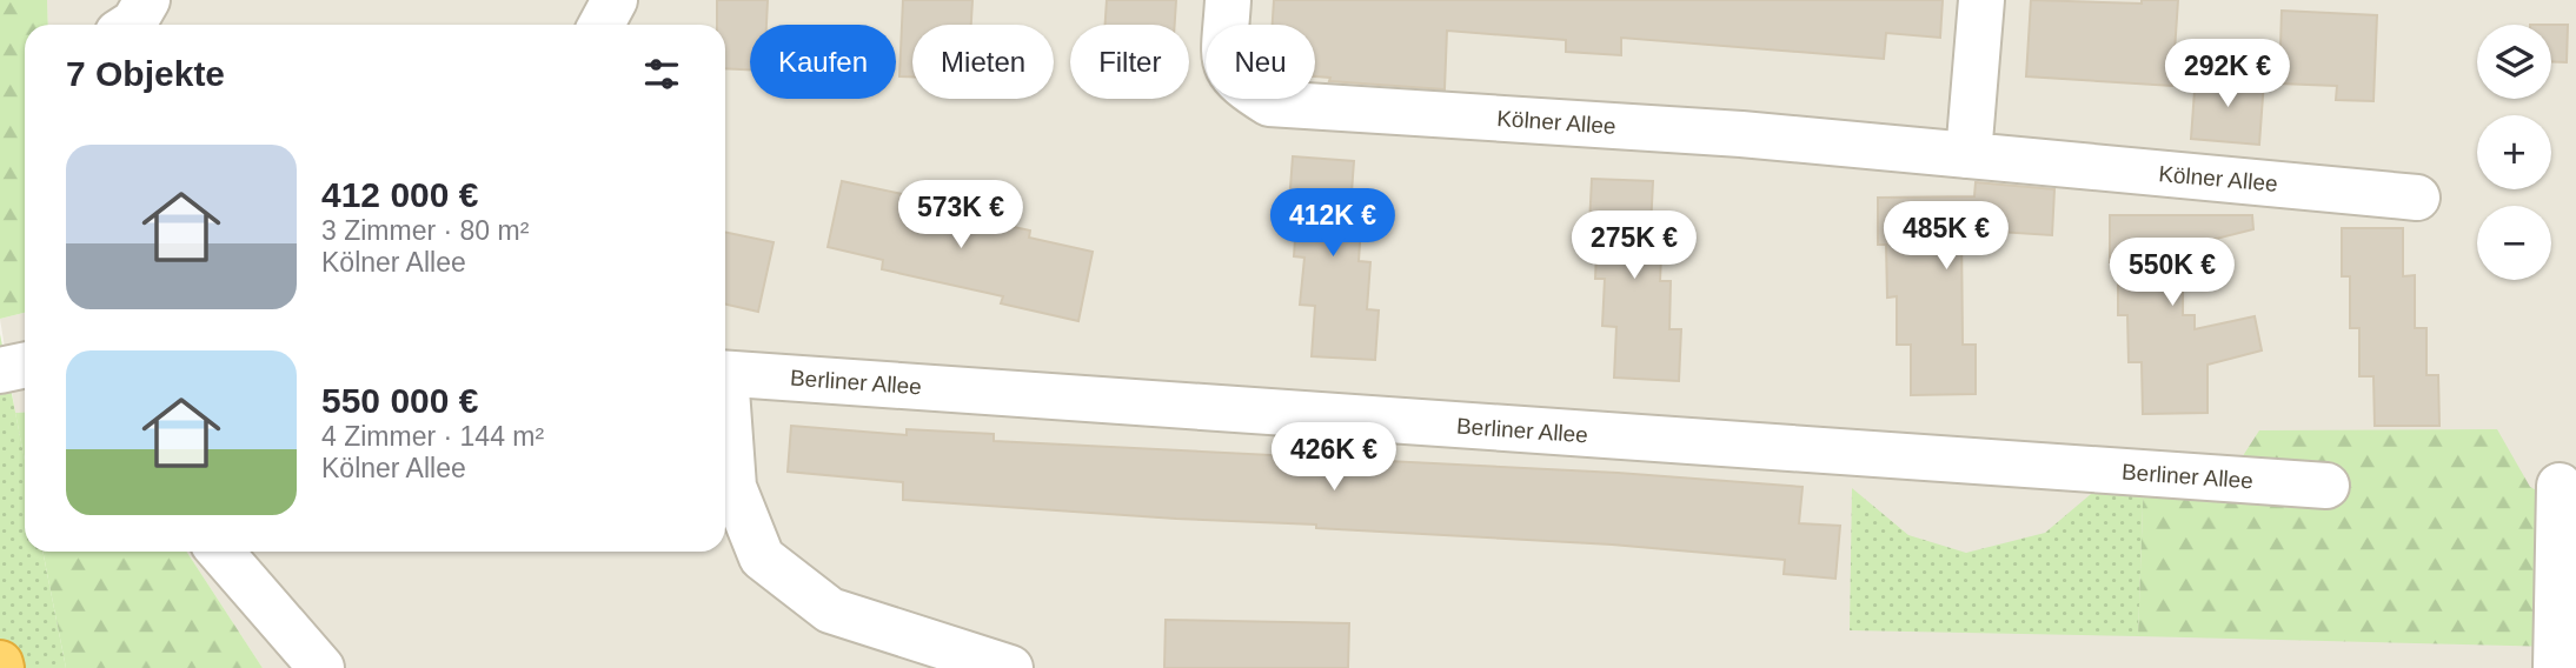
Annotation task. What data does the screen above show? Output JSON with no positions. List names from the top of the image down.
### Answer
{
  "streets": {
    "street": ["Kölner Allee", "Berliner Allee"]
  },
  "page": {
    "map_buttons": ["+", "−"],
    "chip": [
      "Kaufen",
      "Mieten",
      "Filter",
      "Neu"
    ],
    "heading": "7 Objekte",
    "price": [
      "292K €",
      "573K €",
      "412K €",
      "485K €",
      "275K €",
      "550K €",
      "426K €"
    ],
    "list": [
      {
        "name": "412 000 €",
        "note": "3 Zimmer · 80 m² · Kölner Allee"
      },
      {
        "name": "550 000 €",
        "note": "4 Zimmer · 144 m² · Kölner Allee"
      }
    ]
  }
}
